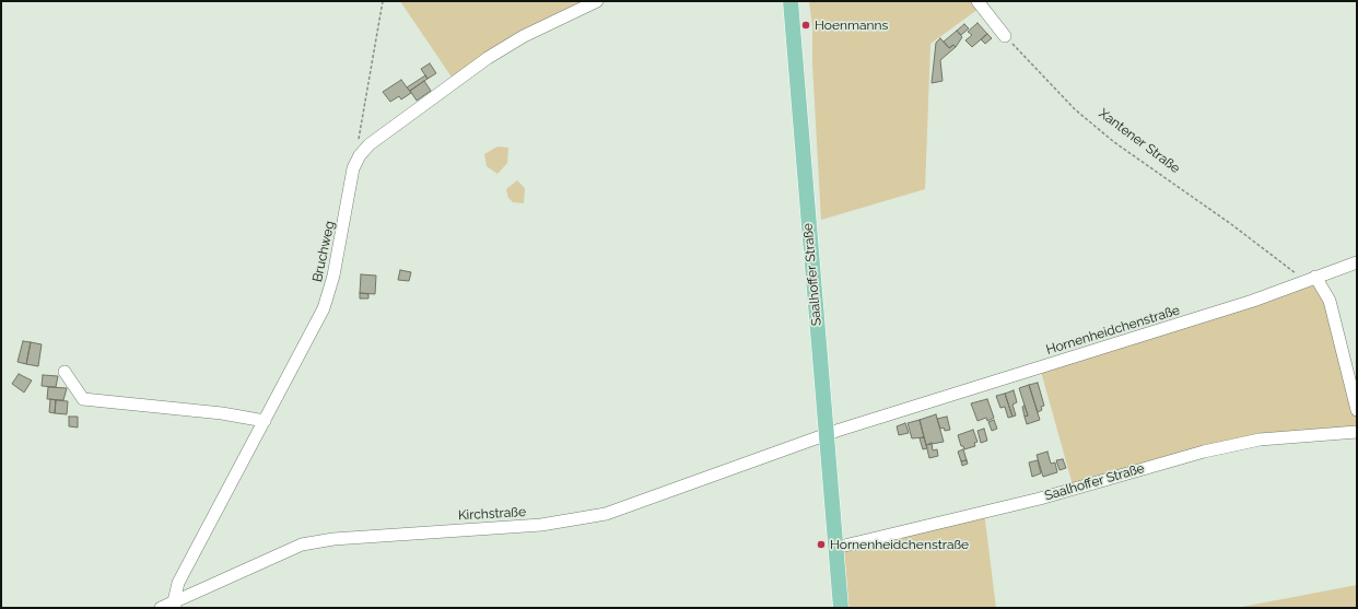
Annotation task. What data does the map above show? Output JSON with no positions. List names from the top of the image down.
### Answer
{
  "streets": {
    "main road": ["Saalhoffer Straße"],
    "street": ["Bruchweg", "Hornenheidchenstraße", "Kirchstraße"],
    "path": ["Xantener Straße"]
  },
  "crossings": [
    ["Xantener Straße", "Hornenheidchenstraße"],
    ["Bruchweg", "Kirchstraße"],
    ["Saalhoffer Straße", "Hornenheidchenstraße"],
    ["Saalhoffer Straße", "Kirchstraße"],
    ["Hornenheidchenstraße", "Kirchstraße"]
  ],
  "places": ["Hoenmanns", "Hornenheidchenstraße"]
}
